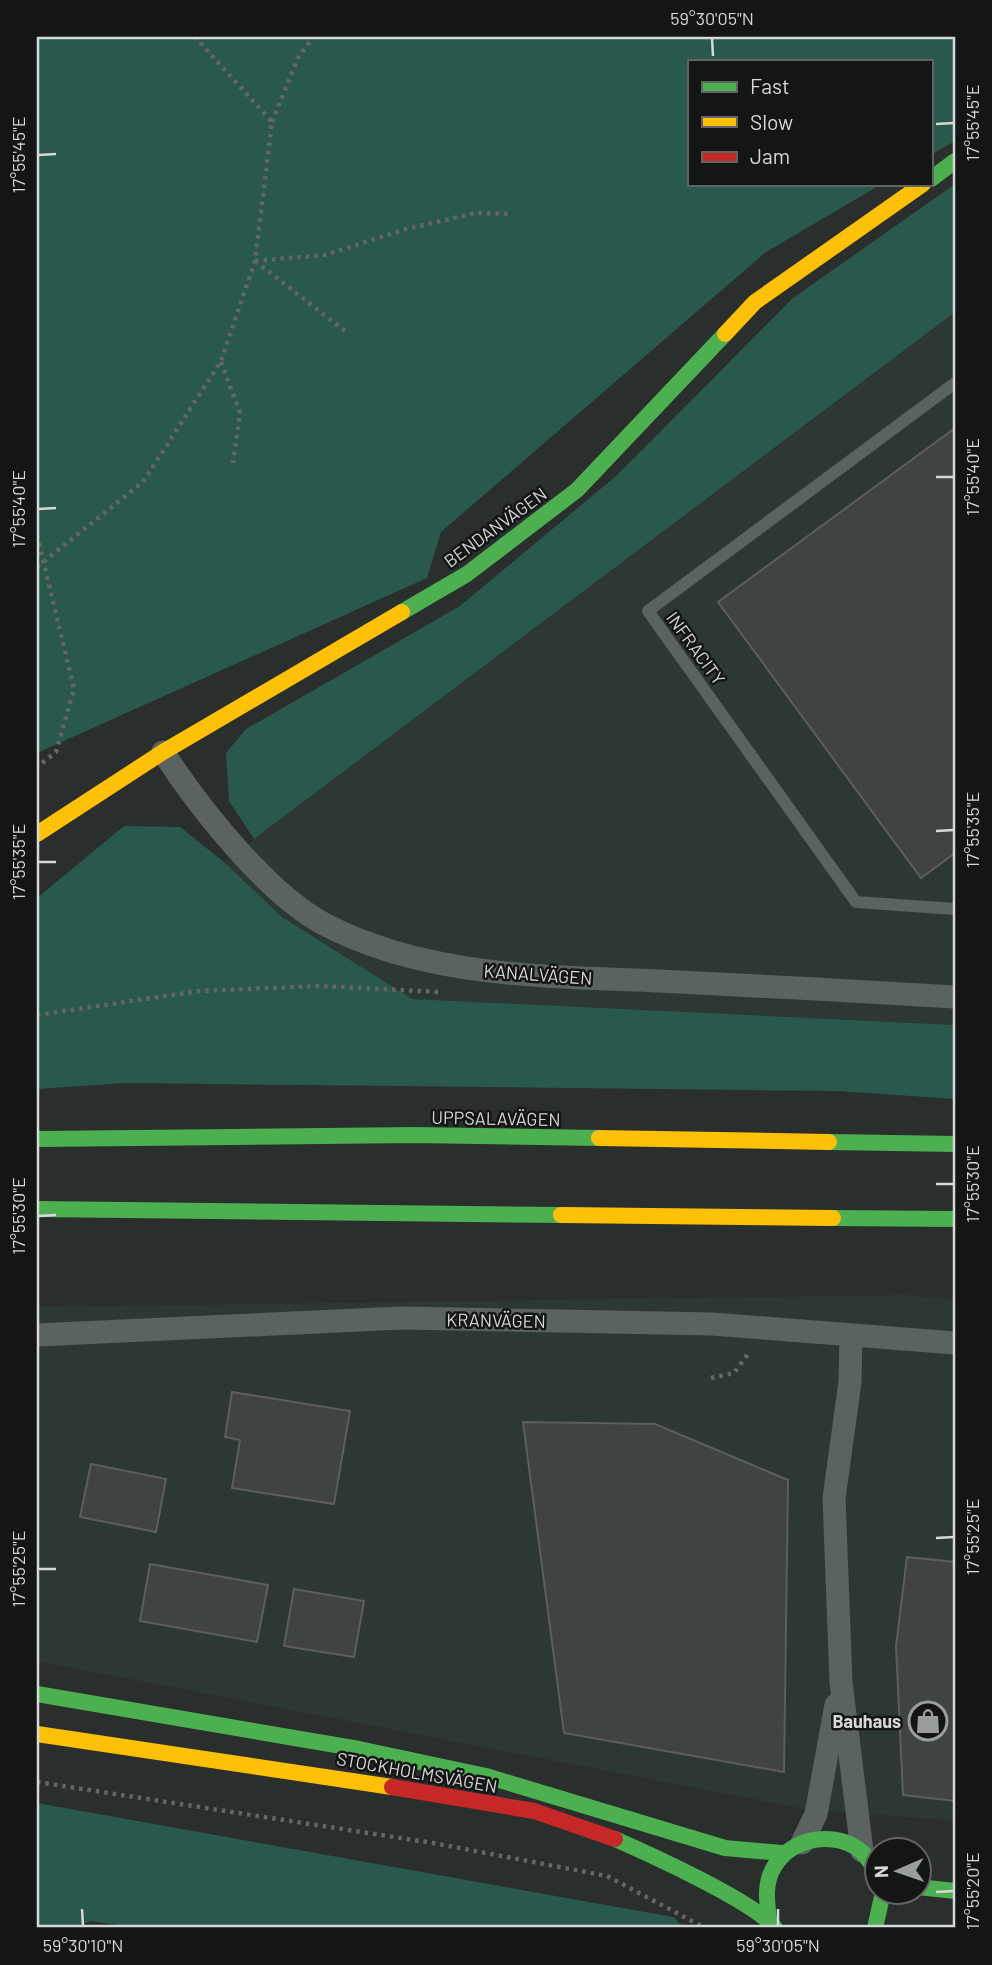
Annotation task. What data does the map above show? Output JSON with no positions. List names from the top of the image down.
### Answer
{
  "streets": {
    "main road": ["BENDANVÄGEN", "UPPSALAVÄGEN", "STOCKHOLMSVÄGEN"],
    "street": ["KANALVÄGEN", "KRANVÄGEN"],
    "lane": ["INFRACITY"]
  },
  "crossings": [
    ["BENDANVÄGEN", "KANALVÄGEN"]
  ],
  "places": {
    "shop": ["Bauhaus"]
  },
  "legend": ["Fast", "Slow", "Jam"],
  "north": "left",
  "coordinates": [
    "59°30'05\"N",
    "17°55'45\"E",
    "17°55'40\"E",
    "17°55'35\"E",
    "17°55'30\"E",
    "17°55'25\"E",
    "17°55'20\"E",
    "59°30'10\"N"
  ]
}
